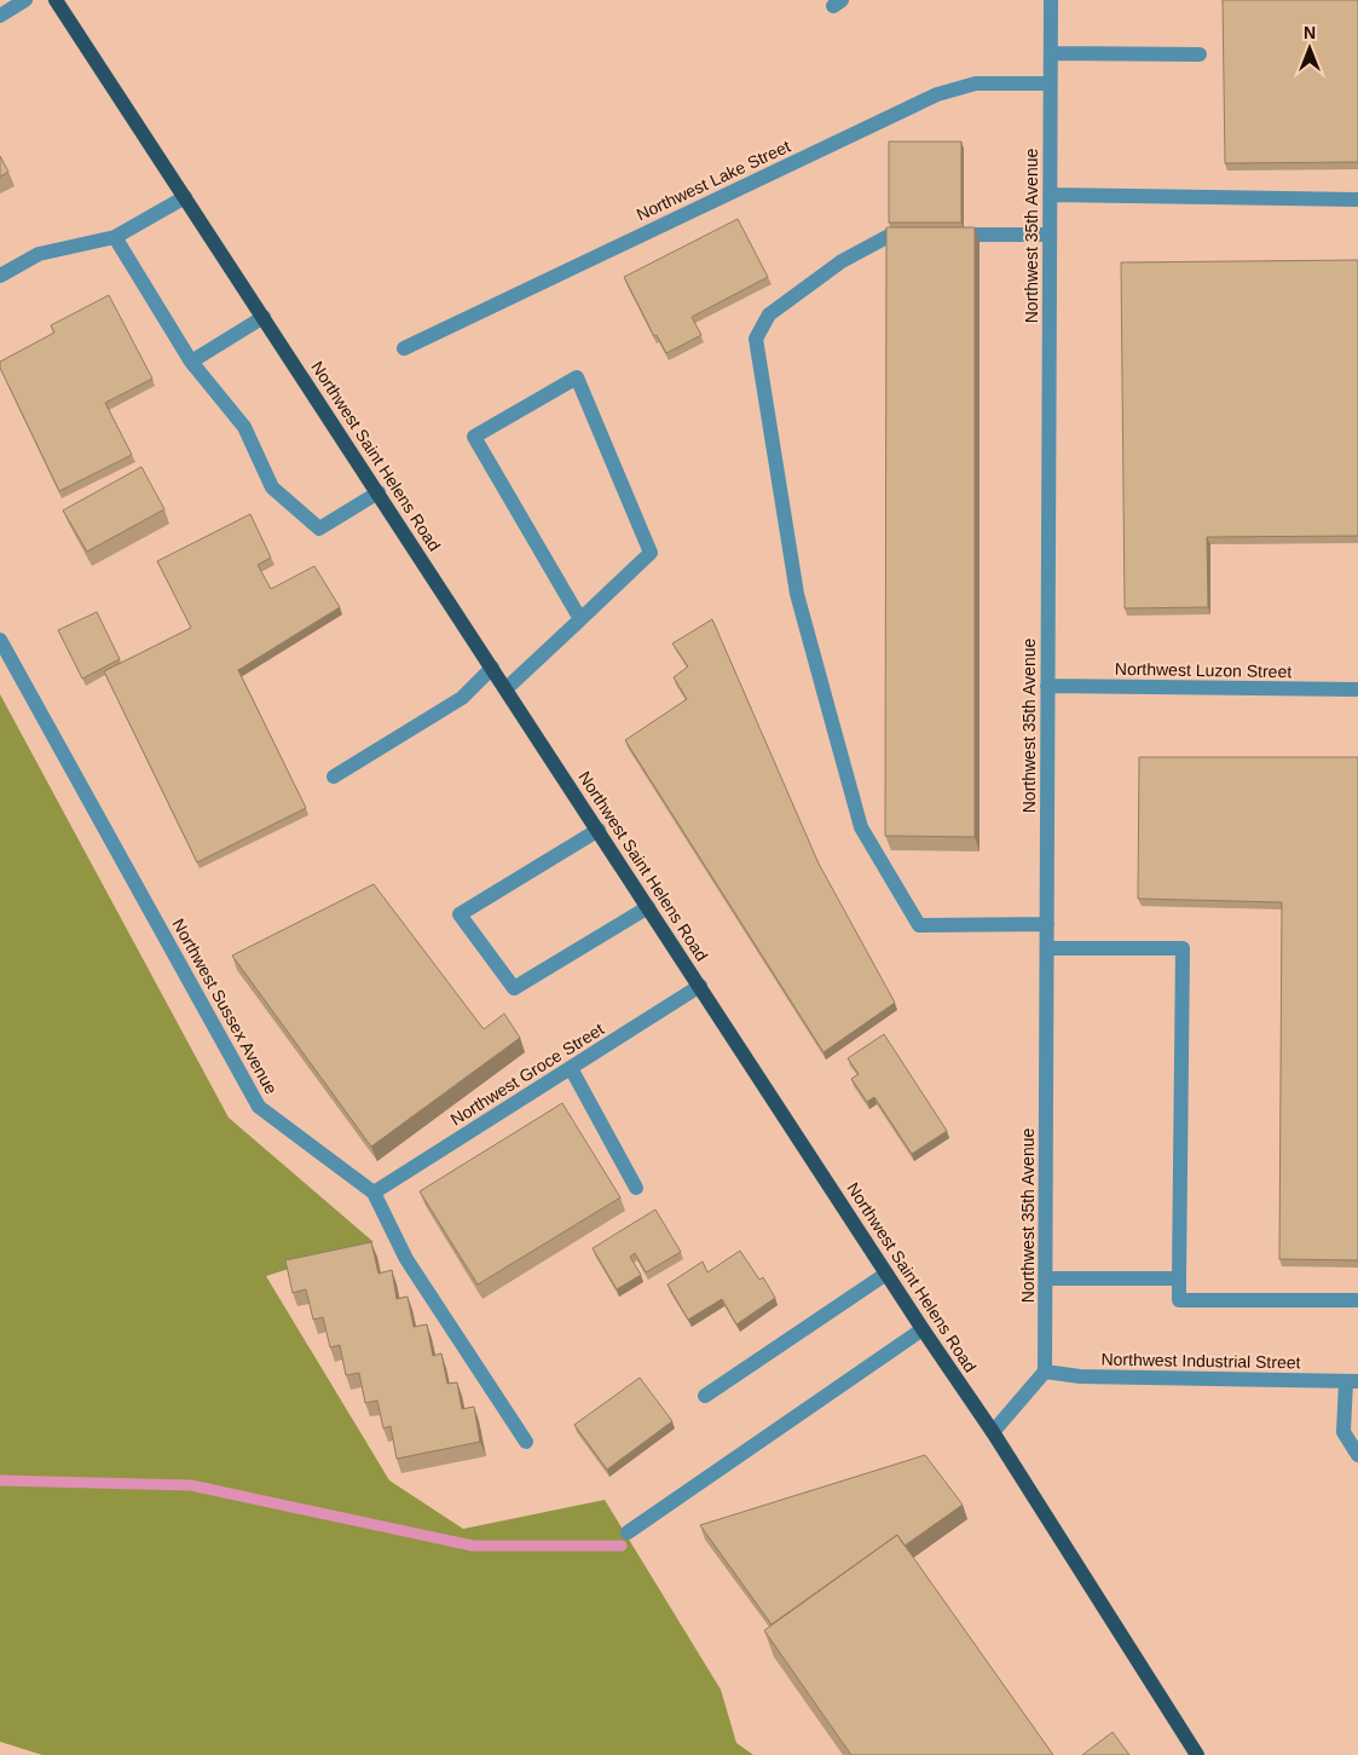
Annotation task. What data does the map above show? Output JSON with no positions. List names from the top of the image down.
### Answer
{
  "streets": {
    "main road": ["Northwest Saint Helens Road"],
    "street": [
      "Northwest Lake Street",
      "Northwest 35th Avenue",
      "Northwest Luzon Street",
      "Northwest Sussex Avenue",
      "Northwest Groce Street",
      "Northwest Industrial Street"
    ]
  },
  "crossings": [
    ["Northwest Lake Street", "Northwest 35th Avenue"],
    ["Northwest 35th Avenue", "Northwest Luzon Street"],
    ["Northwest 35th Avenue", "Northwest Industrial Street"],
    ["Northwest Saint Helens Road", "Northwest Groce Street"],
    ["Northwest Sussex Avenue", "Northwest Groce Street"]
  ],
  "north": "top"
}
